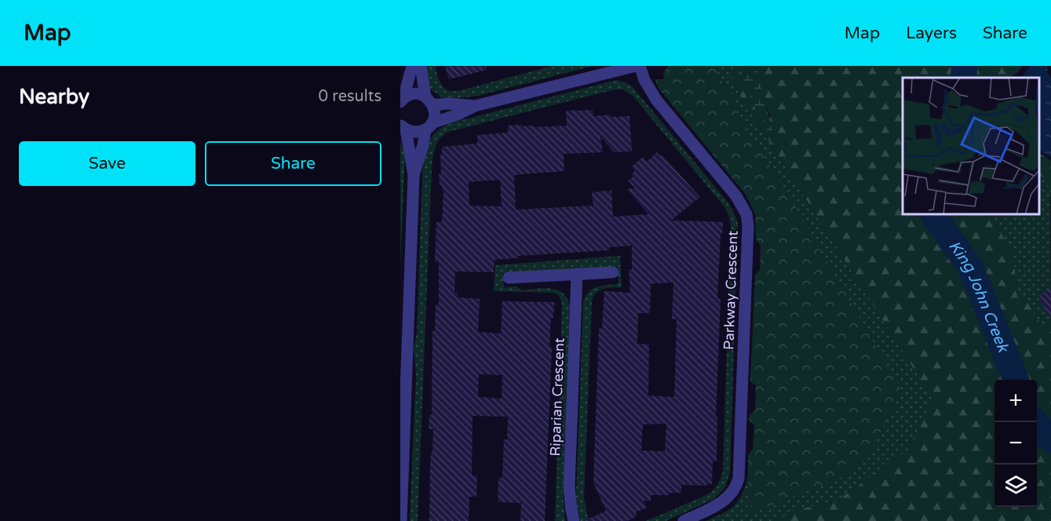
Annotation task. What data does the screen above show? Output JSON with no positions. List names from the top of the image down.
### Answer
{
  "streets": {
    "street": ["Parkway Crescent", "Riparian Crescent"]
  },
  "water": ["King John Creek"],
  "page": {
    "header": "Map",
    "nav": ["Map", "Layers", "Share"],
    "heading": ["Nearby", "0 results"],
    "buttons": ["Save", "Share"],
    "map_buttons": ["+", "−"]
  }
}
